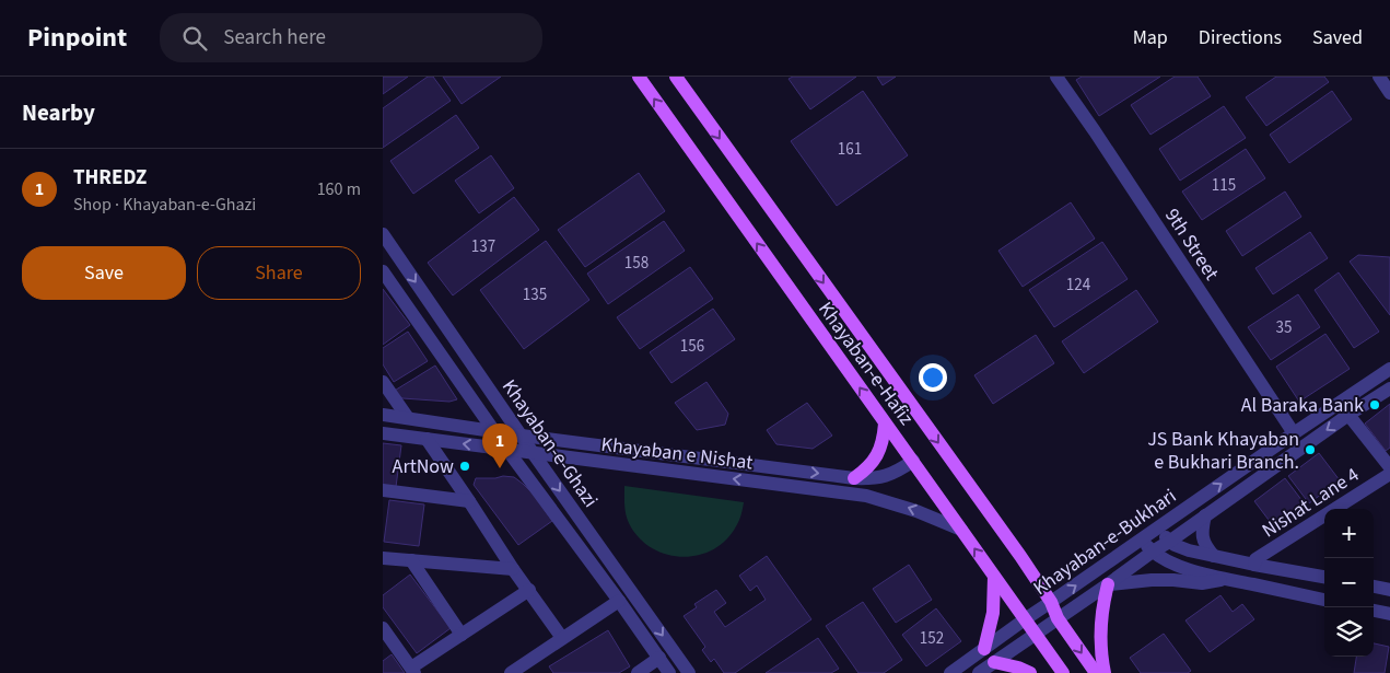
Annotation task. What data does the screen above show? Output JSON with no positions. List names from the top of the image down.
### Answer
{
  "streets": {
    "main road": ["Khayaban-e-Hafiz"],
    "street": [
      "9th Street",
      "Khayaban-e-Ghazi",
      "Khayaban e Nishat",
      "Nishat Lane 4",
      "Khayaban-e-Bukhari"
    ]
  },
  "crossings": [
    ["9th Street", "Khayaban-e-Bukhari"],
    ["Khayaban-e-Hafiz", "Khayaban e Nishat"],
    ["Khayaban-e-Hafiz", "Khayaban-e-Bukhari"],
    ["Khayaban-e-Ghazi", "Khayaban e Nishat"]
  ],
  "places": ["Al Baraka Bank", "JS Bank Khayaban e Bukhari Branch.", "ArtNow"],
  "house_numbers": [
    "161",
    "115",
    "137",
    "158",
    "124",
    "135",
    "35",
    "156",
    "152"
  ],
  "page": {
    "header": "Pinpoint",
    "search": "Search here",
    "nav": ["Map", "Directions", "Saved"],
    "heading": "Nearby",
    "list": [
      {
        "mark": "1",
        "name": "THREDZ",
        "note": "Shop · Khayaban-e-Ghazi",
        "value": "160 m"
      }
    ],
    "buttons": ["Save", "Share"],
    "pins": "1",
    "map_buttons": ["+", "−"]
  }
}
